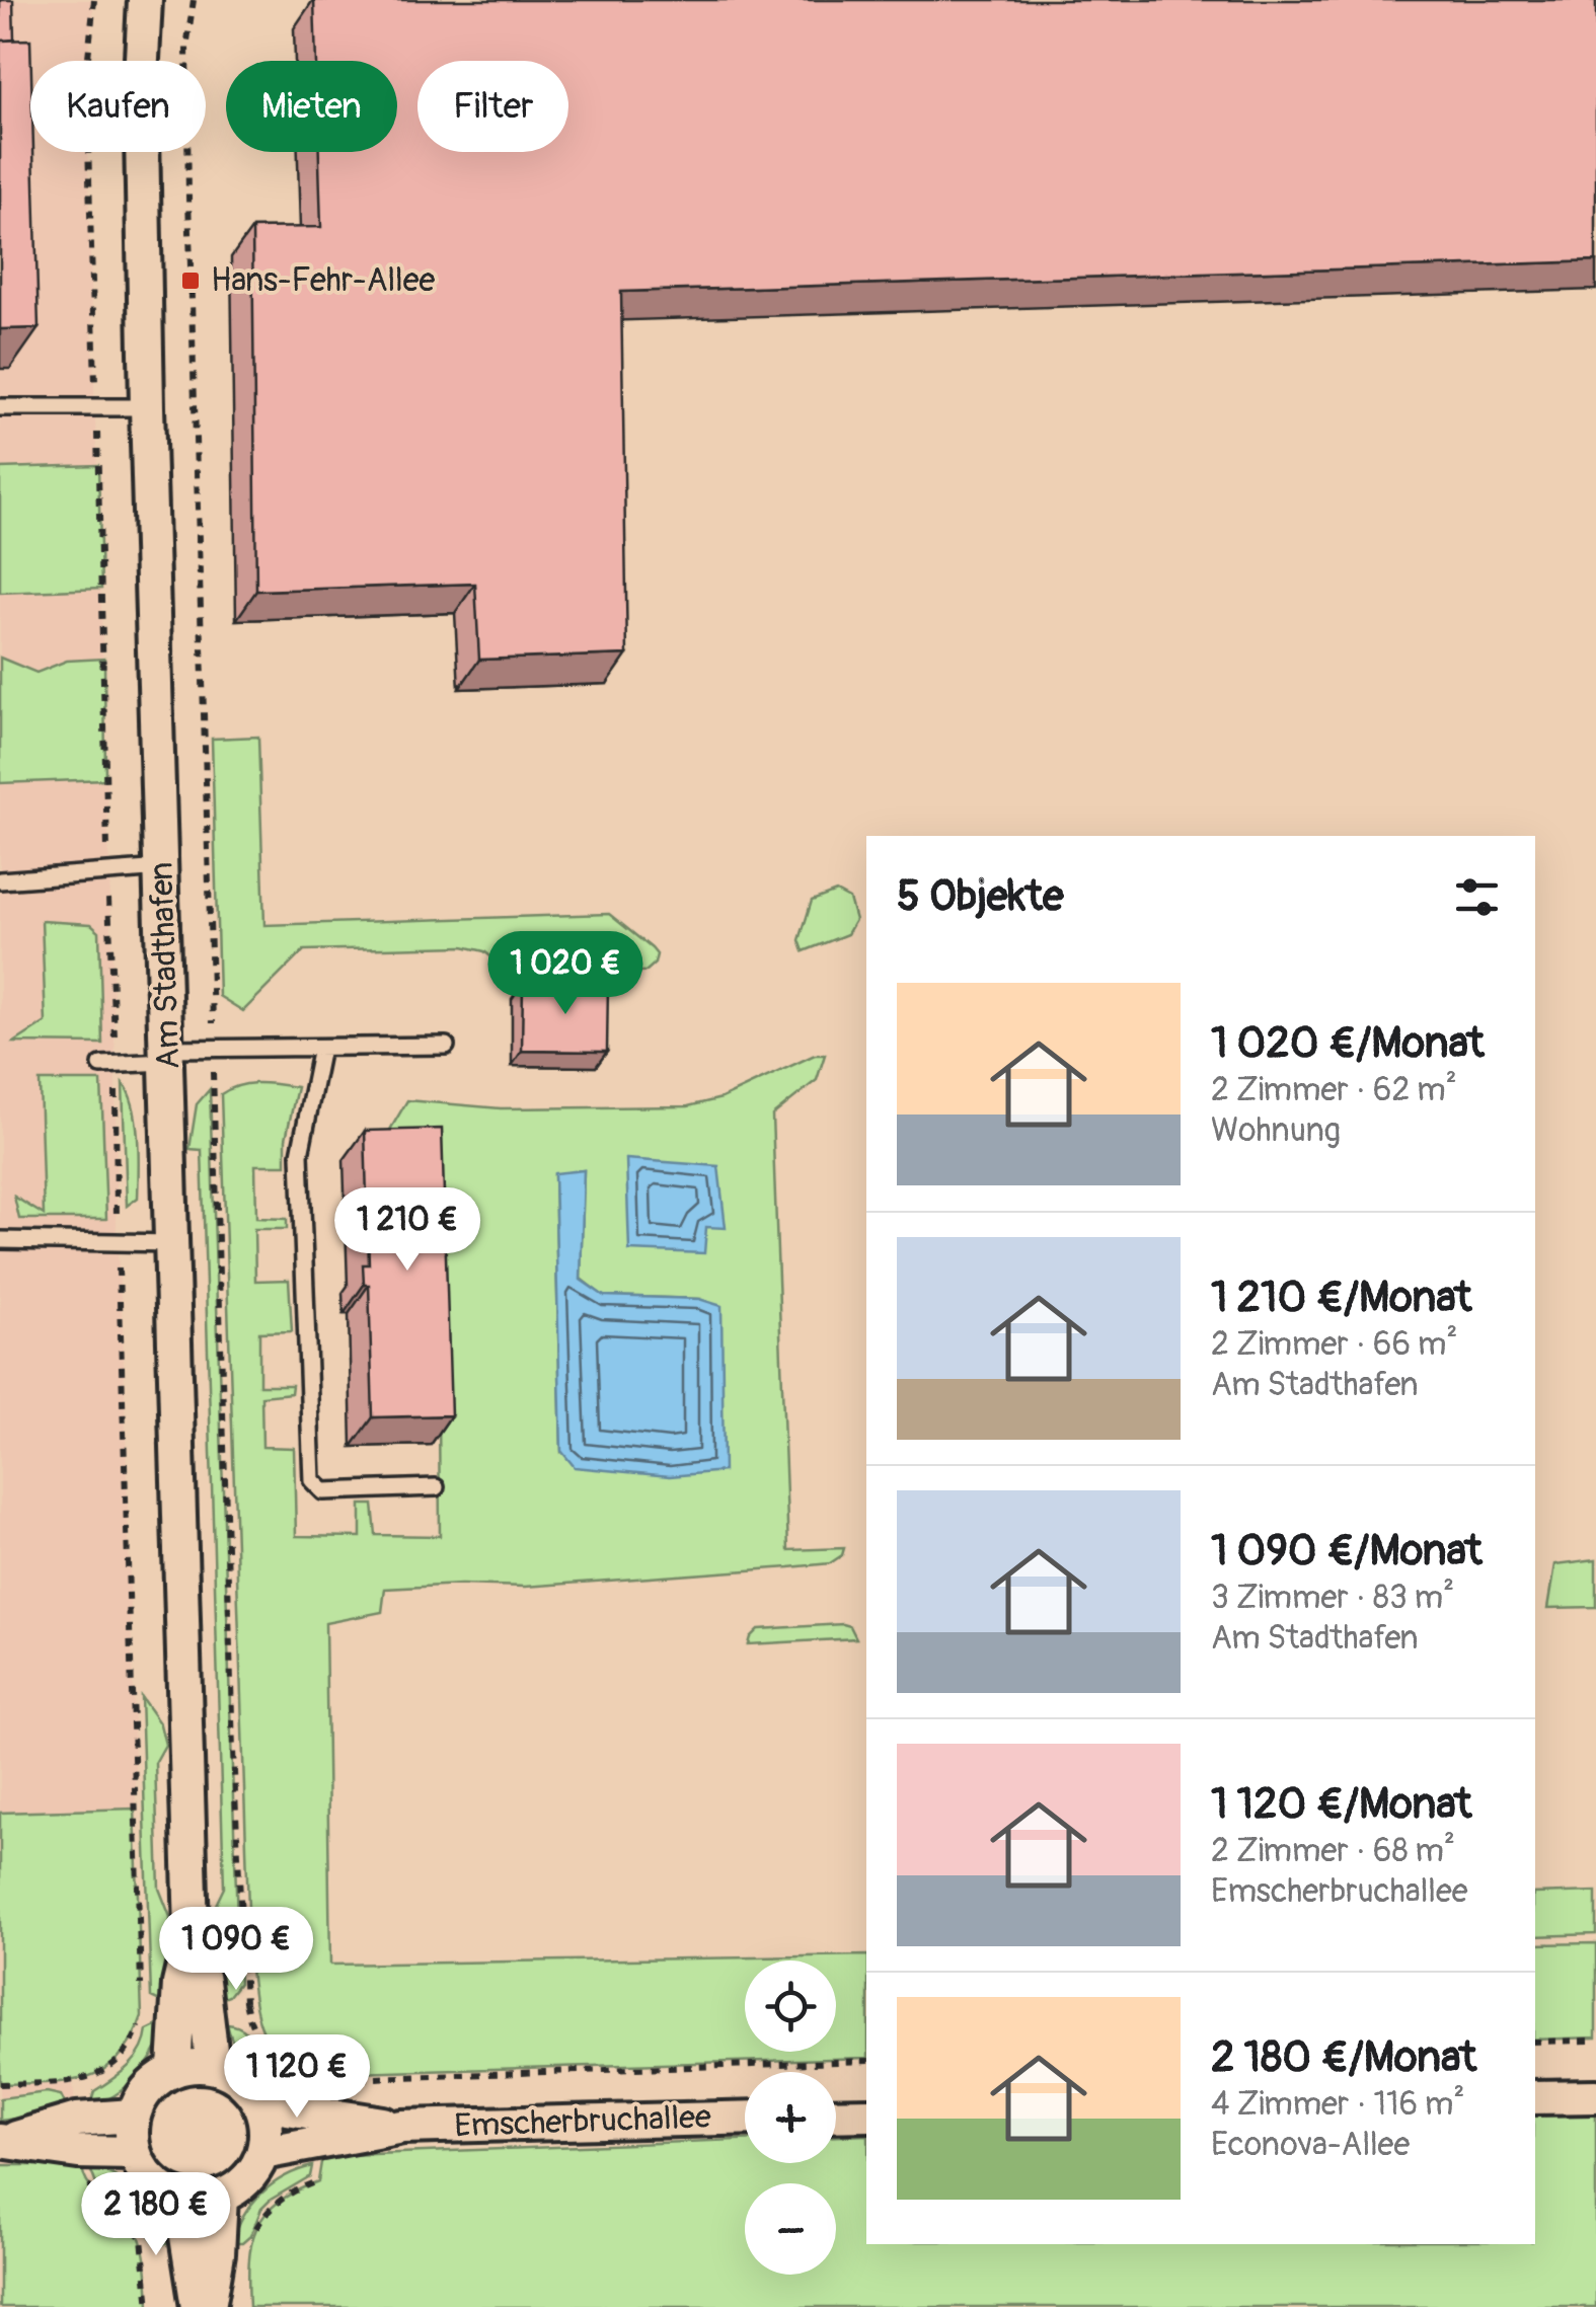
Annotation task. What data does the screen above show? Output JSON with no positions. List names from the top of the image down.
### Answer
{
  "streets": {
    "street": ["Am Stadthafen", "Emscherbruchallee"]
  },
  "crossings": [
    ["Am Stadthafen", "Emscherbruchallee"]
  ],
  "places": {
    "transit": ["Hans-Fehr-Allee"]
  },
  "page": {
    "chip": ["Kaufen", "Mieten", "Filter"],
    "heading": "5 Objekte",
    "price": [
      "1 020 €",
      "1 210 €",
      "1 090 €",
      "1 120 €",
      "2 180 €"
    ],
    "list": [
      {
        "name": "1 020 €/Monat",
        "note": "2 Zimmer · 62 m² · Wohnung"
      },
      {
        "name": "1 210 €/Monat",
        "note": "2 Zimmer · 66 m² · Am Stadthafen"
      },
      {
        "name": "1 090 €/Monat",
        "note": "3 Zimmer · 83 m² · Am Stadthafen"
      },
      {
        "name": "1 120 €/Monat",
        "note": "2 Zimmer · 68 m² · Emscherbruchallee"
      },
      {
        "name": "2 180 €/Monat",
        "note": "4 Zimmer · 116 m² · Econova-Allee"
      }
    ],
    "map_buttons": ["+", "−"]
  }
}
